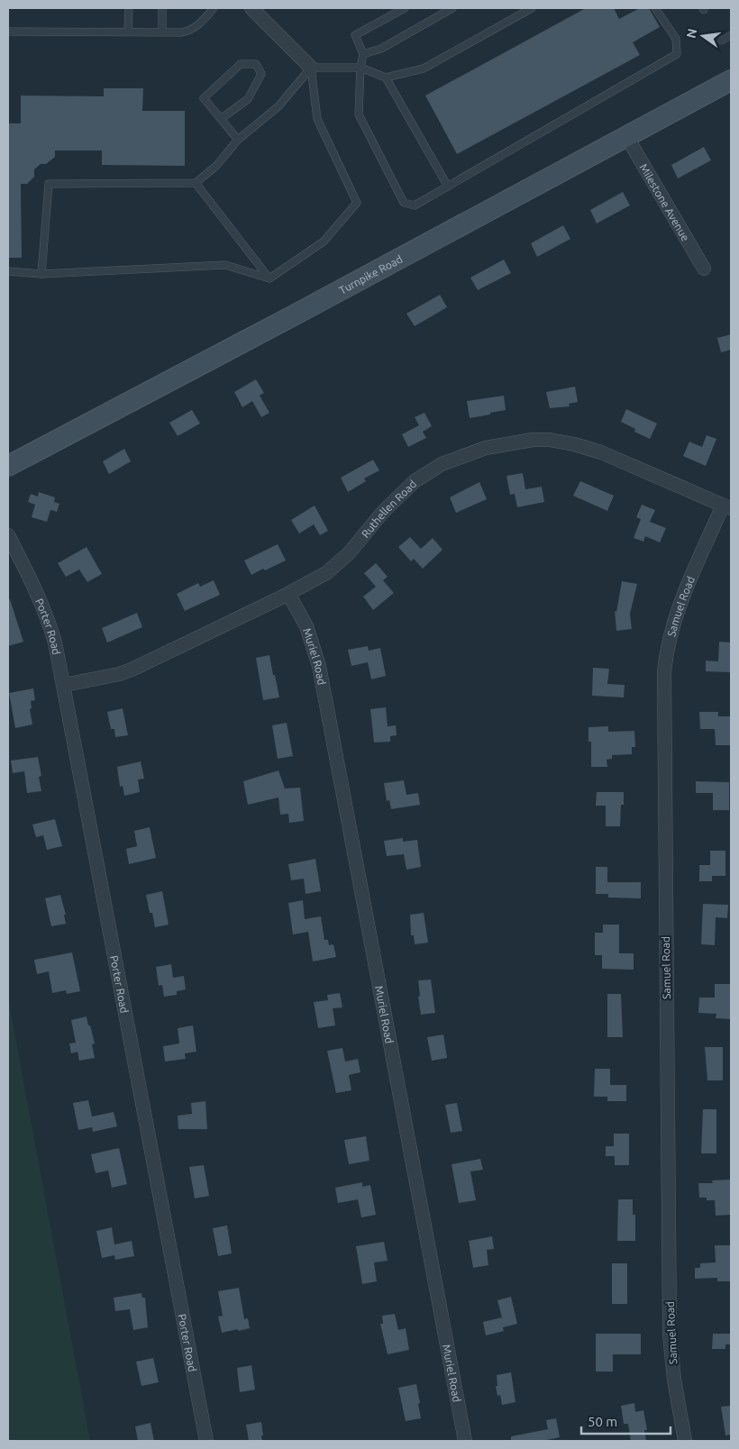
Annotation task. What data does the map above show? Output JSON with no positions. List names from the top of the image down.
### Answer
{
  "streets": {
    "main road": ["Turnpike Road"],
    "street": [
      "Milestone Avenue",
      "Ruthellen Road",
      "Samuel Road",
      "Porter Road",
      "Muriel Road"
    ]
  },
  "crossings": [
    ["Milestone Avenue", "Turnpike Road"],
    ["Ruthellen Road", "Samuel Road"],
    ["Ruthellen Road", "Porter Road"],
    ["Ruthellen Road", "Muriel Road"]
  ],
  "scale_bar": "50 m",
  "north": "left"
}
